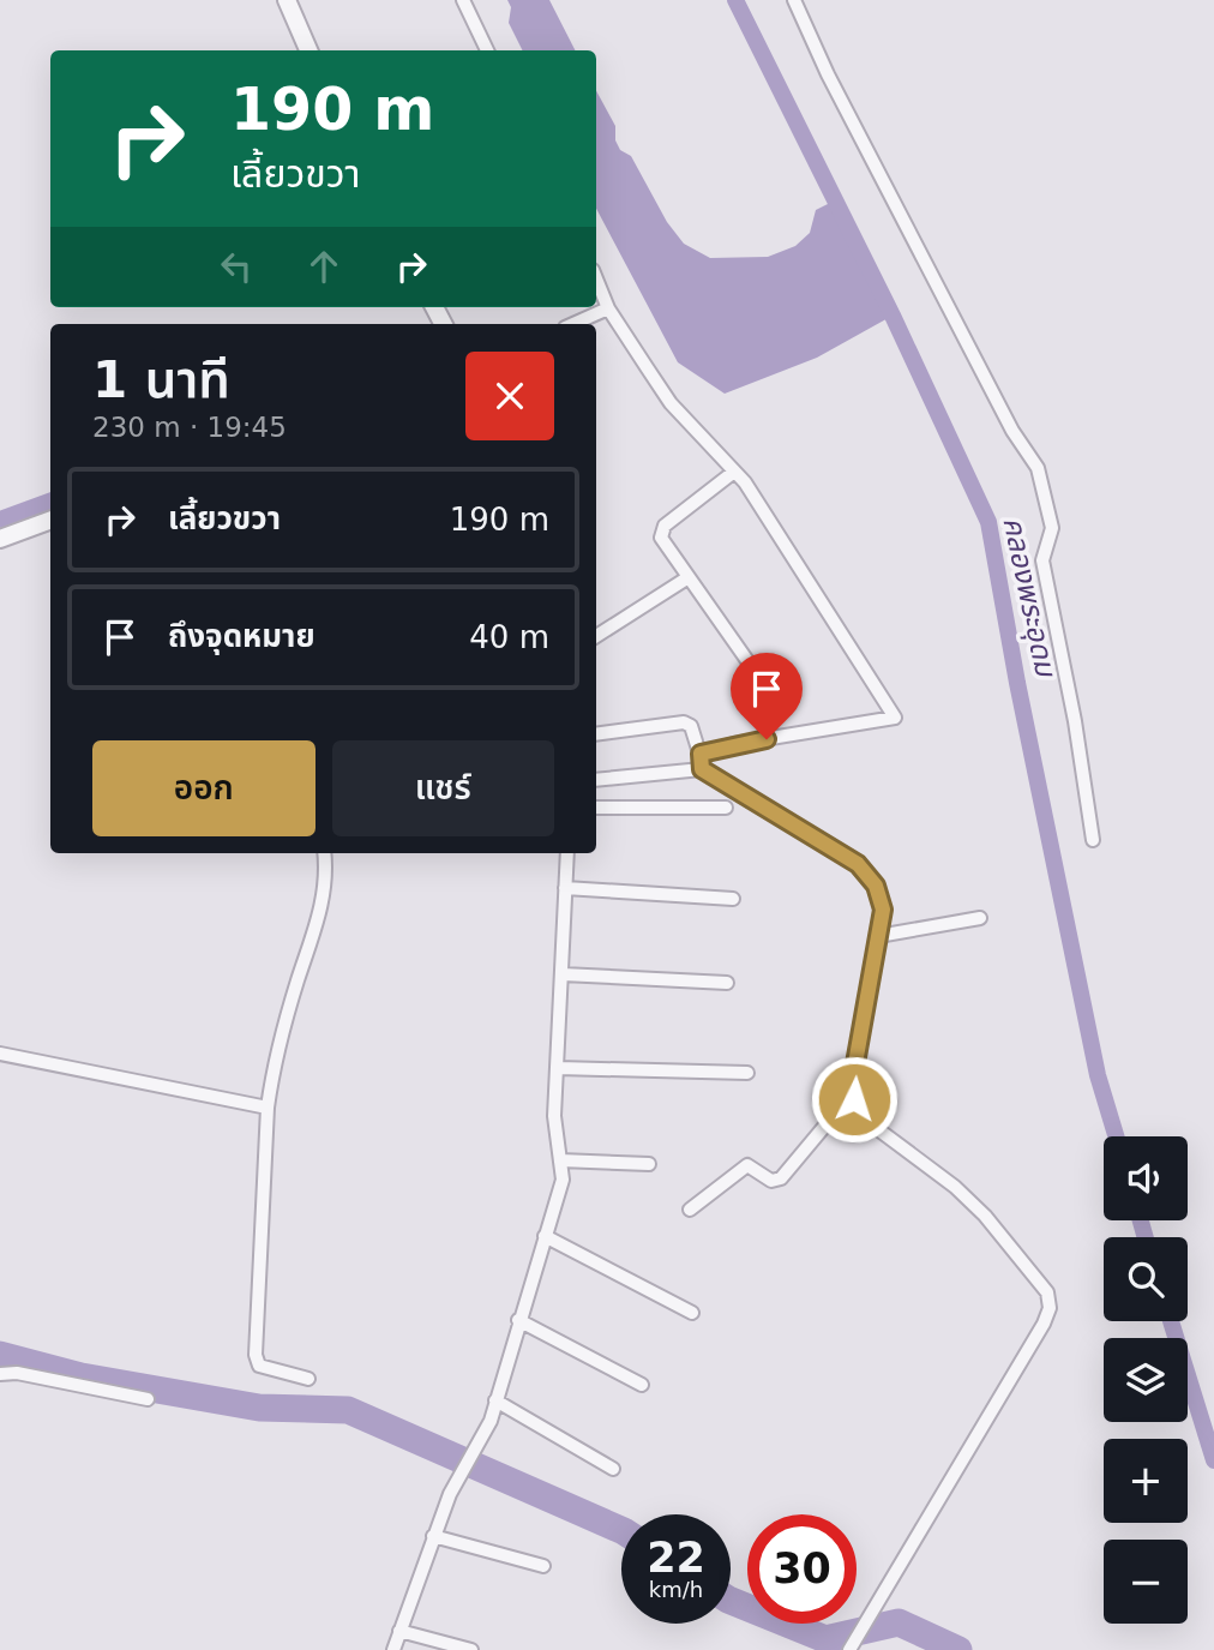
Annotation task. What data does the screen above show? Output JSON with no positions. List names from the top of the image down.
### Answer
{
  "water": ["คลองพระอุดม"],
  "page": {
    "turn": ["190 m", "เลี้ยวขวา"],
    "heading": ["1 นาที", "230 m · 19:45"],
    "list": [
      {
        "name": "เลี้ยวขวา",
        "value": "190 m"
      },
      {
        "name": "ถึงจุดหมาย",
        "value": "40 m"
      }
    ],
    "buttons": ["ออก", "แชร์"],
    "map_buttons": ["+", "−"],
    "speed": "22 km/h",
    "limit": "30"
  }
}
